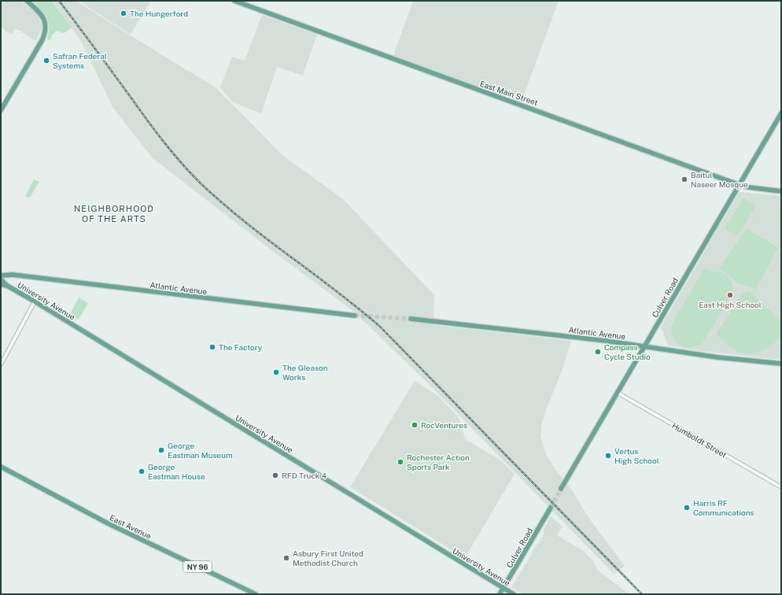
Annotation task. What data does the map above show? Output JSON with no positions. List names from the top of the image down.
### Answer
{
  "streets": {
    "main road": [
      "East Main Street",
      "Atlantic Avenue",
      "Culver Road",
      "University Avenue",
      "East Avenue",
      "NY 96"
    ],
    "street": ["Humboldt Street"]
  },
  "crossings": [
    ["East Main Street", "Culver Road"],
    ["Atlantic Avenue", "Culver Road"],
    ["Culver Road", "University Avenue"],
    ["Culver Road", "Humboldt Street"]
  ],
  "districts": ["NEIGHBORHOOD OF THE ARTS"],
  "places": [
    "The Hungerford",
    "Safran Federal Systems",
    "Baitul Naseer Mosque",
    "East High School",
    "The Factory",
    "Compass Cycle Studio",
    "The Gleason Works",
    "RocVentures",
    "George Eastman Museum",
    "Vertus High School",
    "Rochester Action Sports Park",
    "George Eastman House",
    "RFD Truck 4",
    "Harris RF Communications",
    "Asbury First United Methodist Church"
  ]
}
